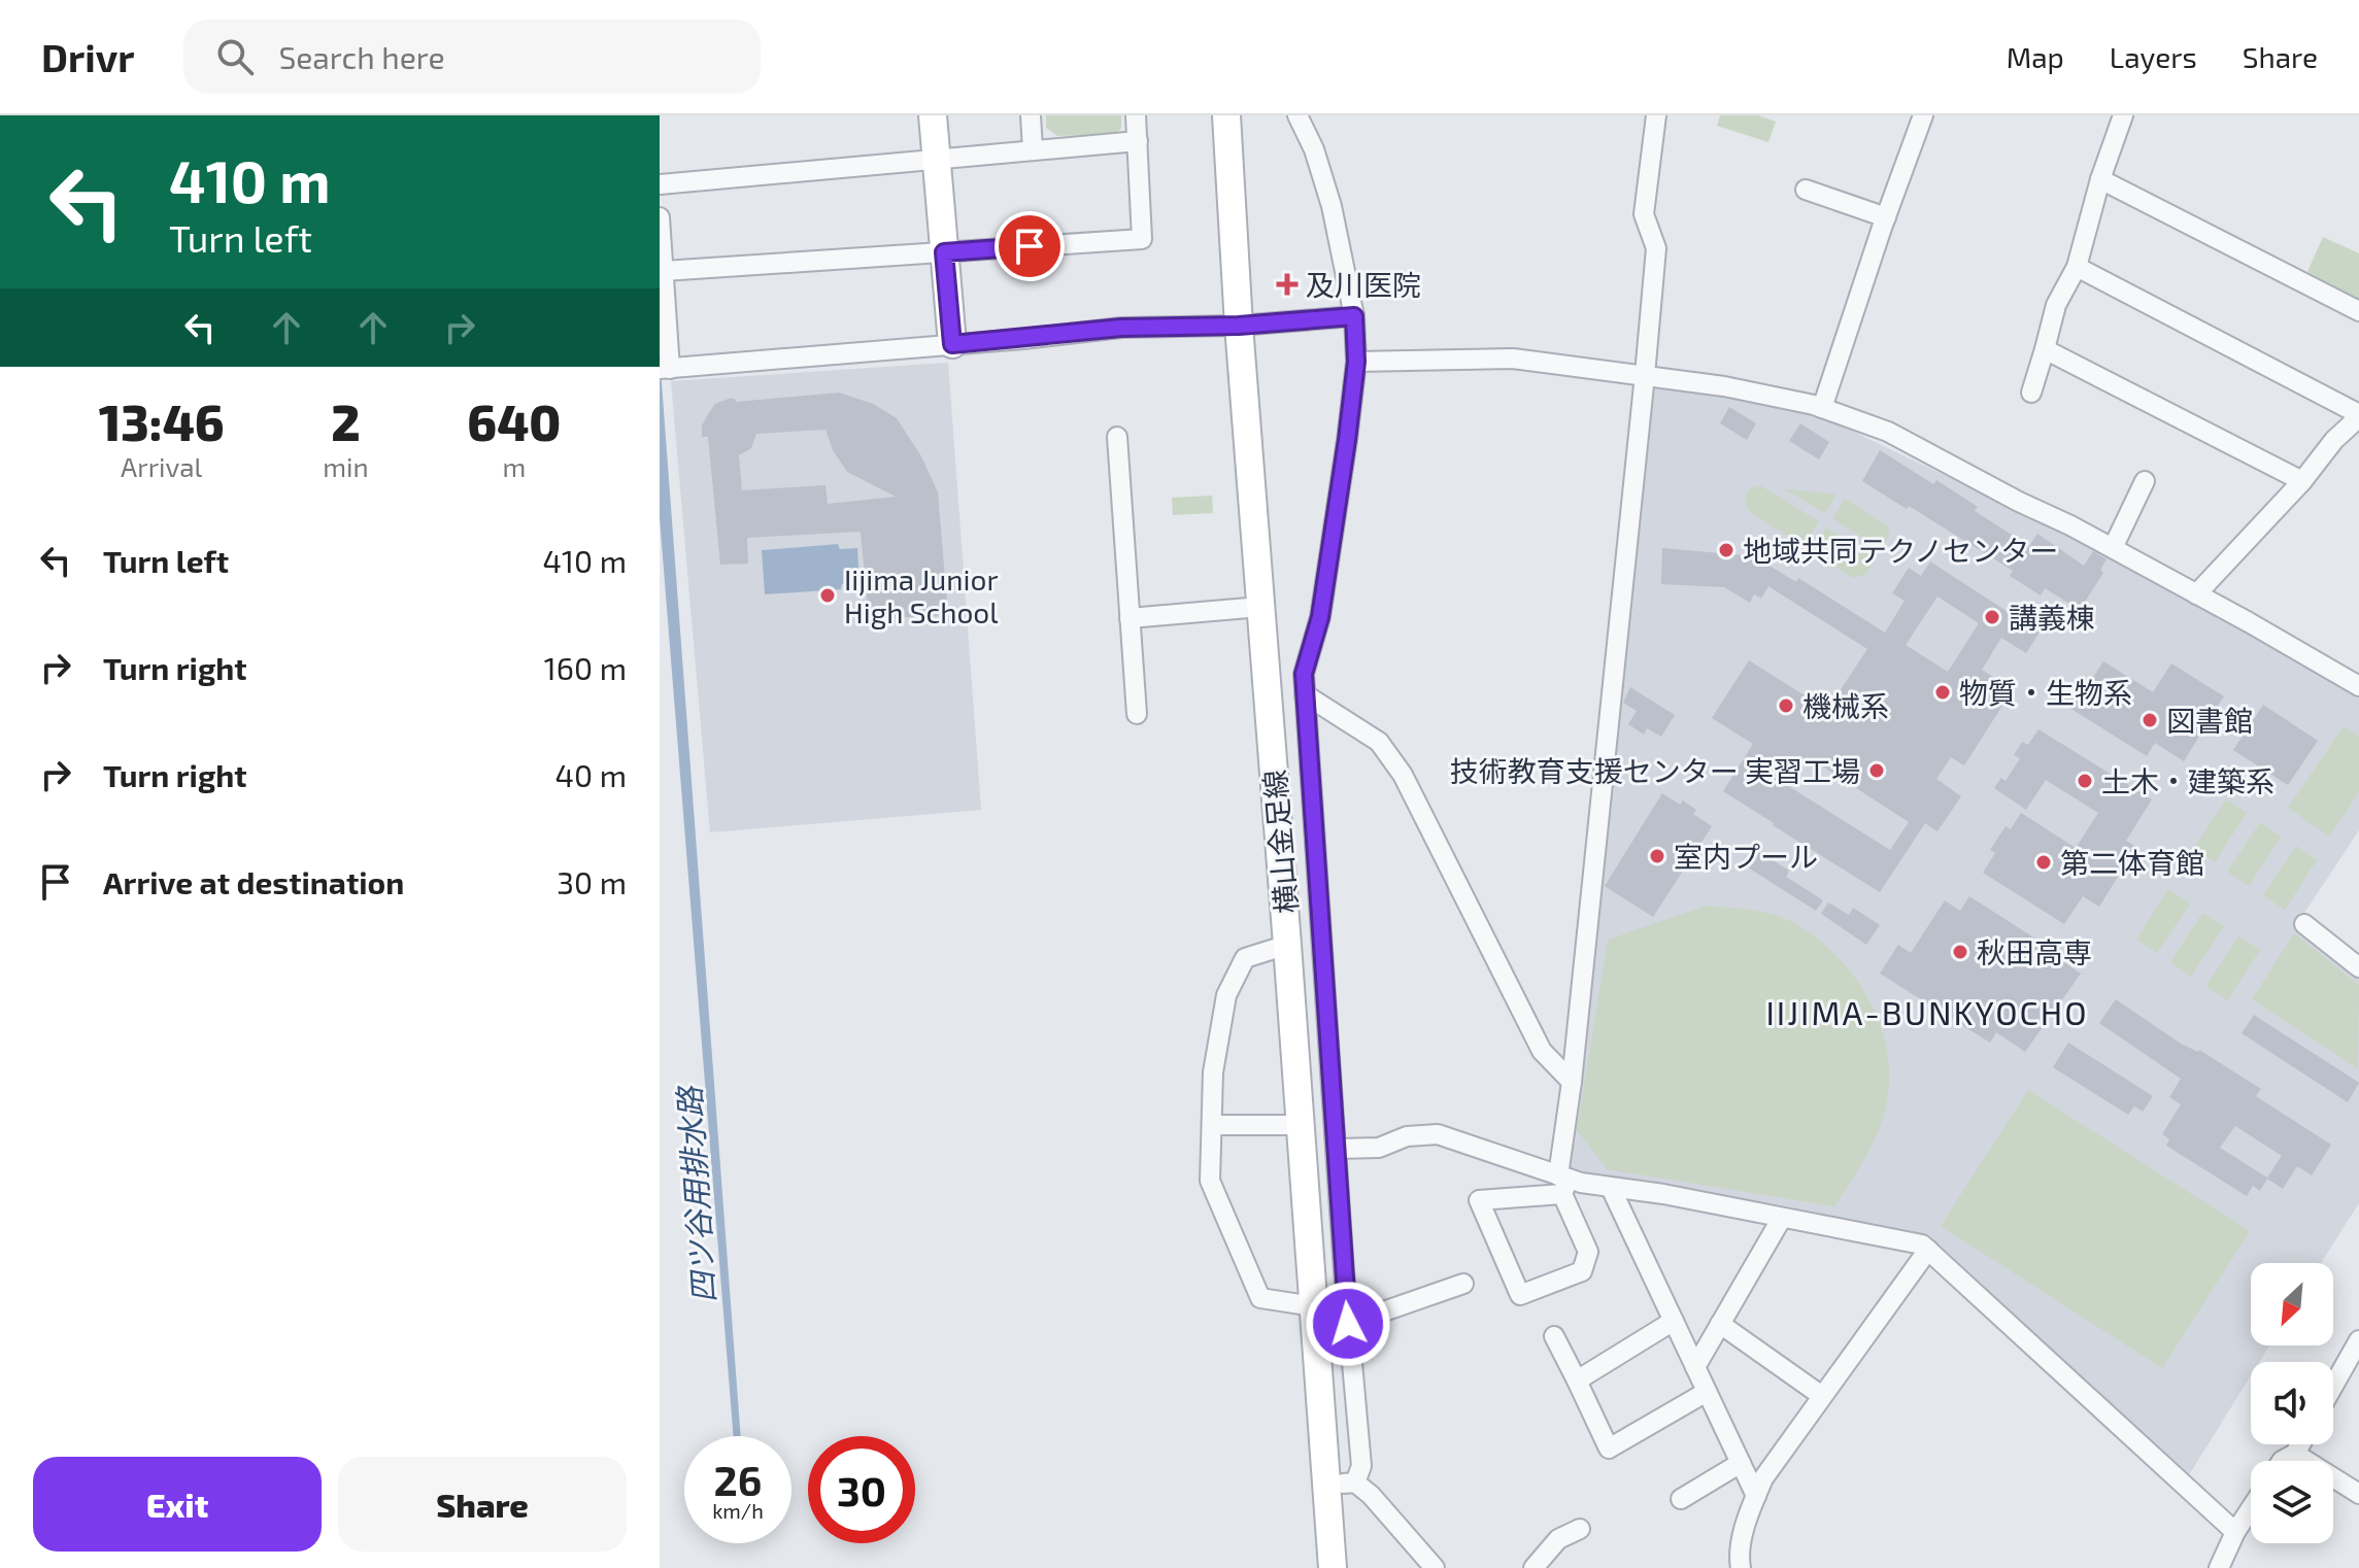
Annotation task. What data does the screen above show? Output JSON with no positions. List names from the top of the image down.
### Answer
{
  "streets": {
    "street": ["横山金足線"]
  },
  "districts": ["IIJIMA-BUNKYOCHO"],
  "water": ["四ツ谷用排水路"],
  "places": {
    "health": ["及川医院"],
    "other": [
      "地域共同テクノセンター",
      "Iijima Junior High School",
      "講義棟",
      "物質・生物系",
      "機械系",
      "図書館",
      "技術教育支援センター 実習工場",
      "土木・建築系",
      "室内プール",
      "第二体育館",
      "秋田高専"
    ]
  },
  "north": "bottom left",
  "page": {
    "header": "Drivr",
    "search": "Search here",
    "nav": ["Map", "Layers", "Share"],
    "turn": ["410 m", "Turn left"],
    "eta": [
      "13:46",
      "Arrival",
      "2",
      "min",
      "640",
      "m"
    ],
    "list": [
      {
        "name": "Turn left",
        "value": "410 m"
      },
      {
        "name": "Turn right",
        "value": "160 m"
      },
      {
        "name": "Turn right",
        "value": "40 m"
      },
      {
        "name": "Arrive at destination",
        "value": "30 m"
      }
    ],
    "speed": "26 km/h",
    "limit": "30",
    "buttons": ["Exit", "Share"]
  }
}
